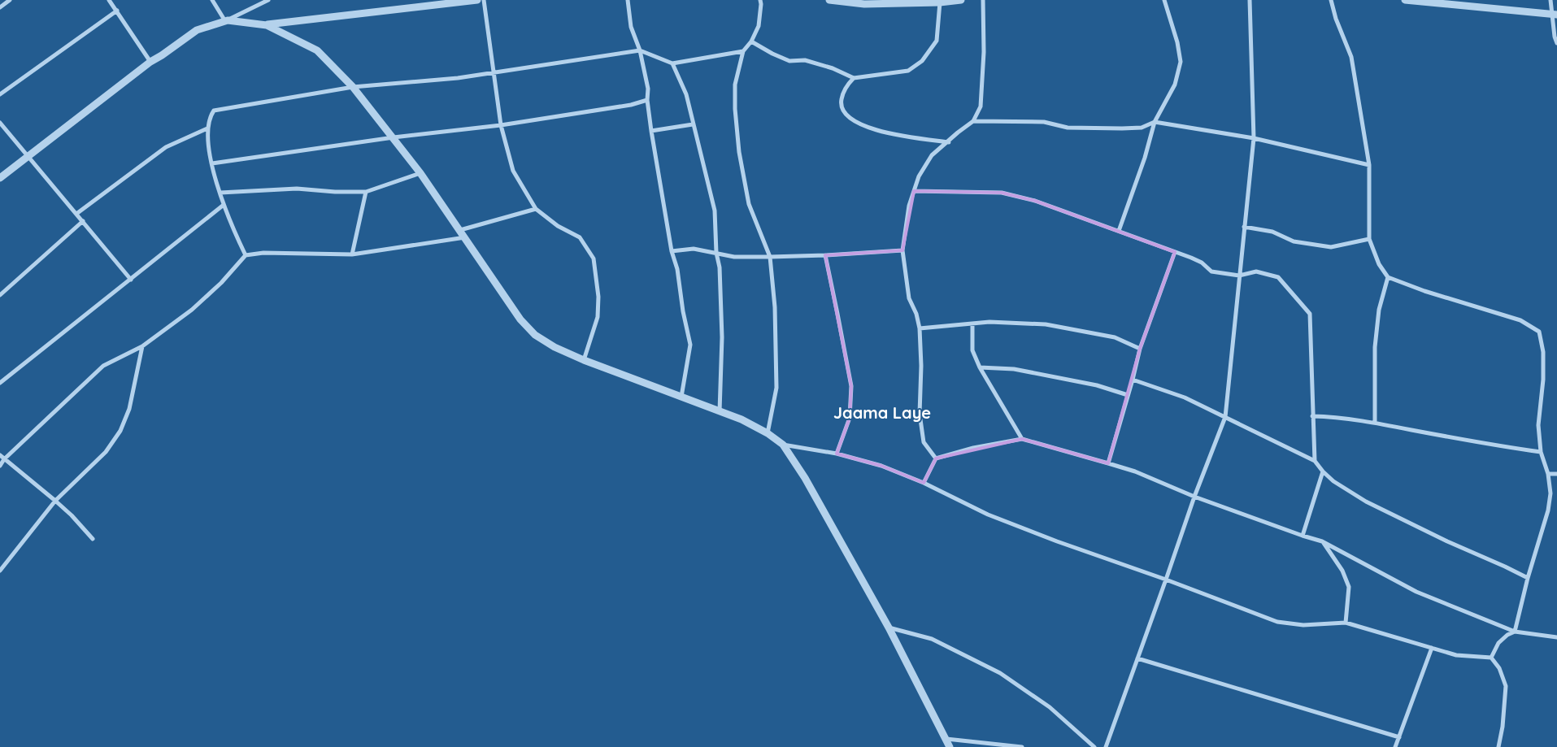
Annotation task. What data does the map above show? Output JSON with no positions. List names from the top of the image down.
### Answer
{
  "districts": ["Jaama Laye"]
}
